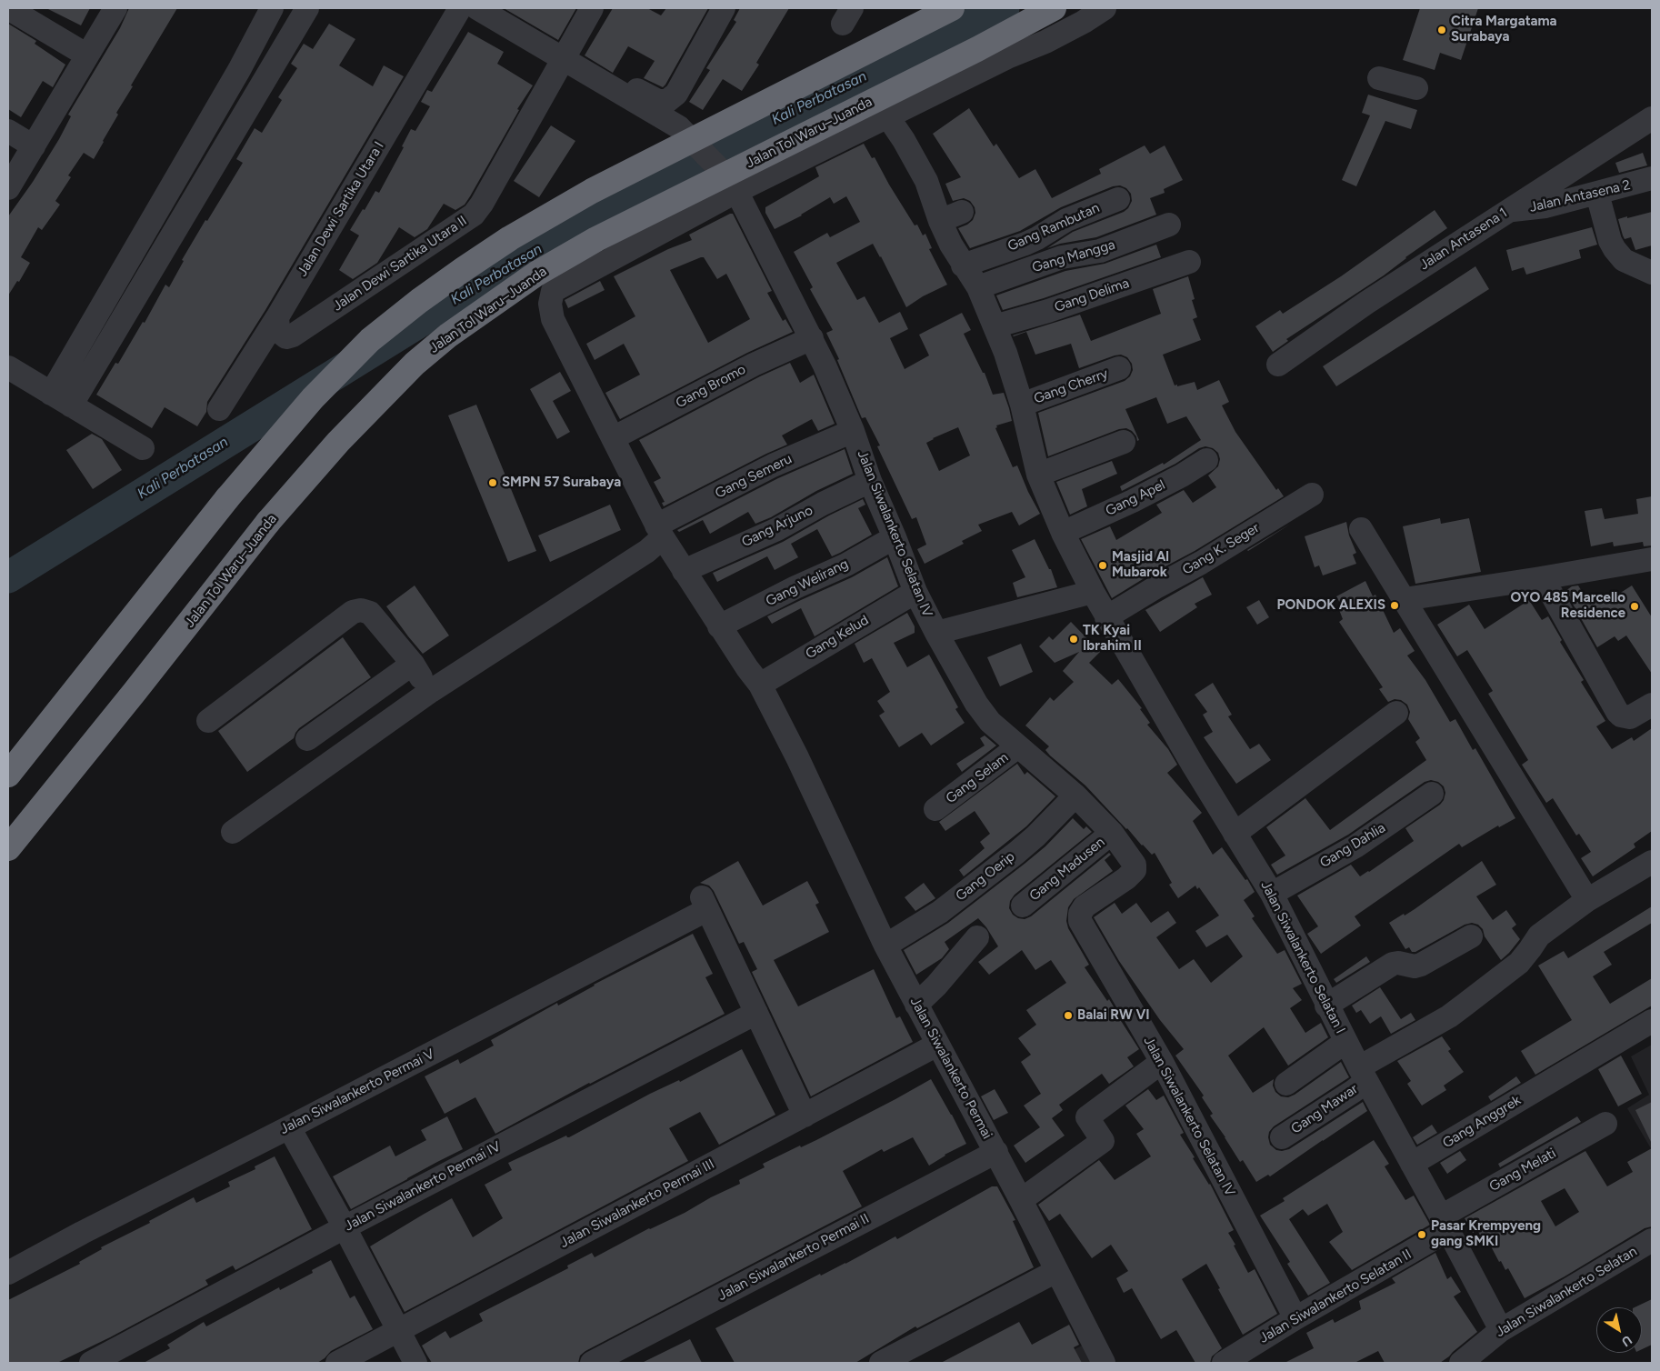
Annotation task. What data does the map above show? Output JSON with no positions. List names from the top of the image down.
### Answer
{
  "streets": {
    "highway": ["Jalan Tol Waru–Juanda"],
    "street": [
      "Jalan Antasena 2",
      "Jalan Dewi Sartika Utara I",
      "Gang Rambutan",
      "Jalan Antasena 1",
      "Gang Mangga",
      "Jalan Dewi Sartika Utara II",
      "Gang Delima",
      "Gang Bromo",
      "Gang Cherry",
      "Gang Semeru",
      "Gang Apel",
      "Gang Arjuno",
      "Jalan Siwalankerto Selatan IV",
      "Gang K. Seger",
      "Gang Welirang",
      "Gang Kelud",
      "Gang Selam",
      "Gang Dahlia",
      "Gang Madusen",
      "Gang Oerip",
      "Jalan Siwalankerto Selatan I",
      "Jalan Siwalankerto Permai",
      "Jalan Siwalankerto Permai V",
      "Gang Mawar",
      "Gang Anggrek",
      "Gang Melati",
      "Jalan Siwalankerto Permai IV",
      "Jalan Siwalankerto Permai III",
      "Jalan Siwalankerto Permai II",
      "Jalan Siwalankerto Selatan",
      "Jalan Siwalankerto Selatan II"
    ]
  },
  "crossings": [
    ["Jalan Antasena 2", "Jalan Antasena 1"],
    ["Jalan Dewi Sartika Utara I", "Jalan Dewi Sartika Utara II"],
    ["Gang Rambutan", "Jalan Siwalankerto Selatan I"],
    ["Gang Mangga", "Jalan Siwalankerto Selatan I"],
    ["Jalan Dewi Sartika Utara II", "Jalan Siwalankerto Selatan IV"],
    ["Gang Delima", "Jalan Siwalankerto Selatan I"],
    ["Gang Bromo", "Jalan Siwalankerto Selatan IV"],
    ["Gang Bromo", "Jalan Siwalankerto Permai"],
    ["Gang Cherry", "Jalan Siwalankerto Selatan I"],
    ["Gang Semeru", "Jalan Siwalankerto Selatan IV"],
    ["Gang Semeru", "Jalan Siwalankerto Permai"],
    ["Gang Apel", "Jalan Siwalankerto Selatan I"],
    ["Gang Arjuno", "Jalan Siwalankerto Selatan IV"],
    ["Gang Arjuno", "Jalan Siwalankerto Permai"],
    ["Jalan Siwalankerto Selatan IV", "Gang Welirang"],
    ["Jalan Siwalankerto Selatan IV", "Gang Kelud"],
    ["Jalan Siwalankerto Selatan IV", "Gang Selam"],
    ["Jalan Siwalankerto Selatan IV", "Gang Madusen"],
    ["Jalan Siwalankerto Selatan IV", "Gang Oerip"],
    ["Jalan Siwalankerto Selatan IV", "Jalan Siwalankerto Permai"],
    ["Jalan Siwalankerto Selatan IV", "Jalan Siwalankerto Selatan II"],
    ["Gang K. Seger", "Jalan Siwalankerto Selatan I"],
    ["Gang Welirang", "Jalan Siwalankerto Permai"],
    ["Gang Kelud", "Jalan Siwalankerto Permai"],
    ["Gang Dahlia", "Jalan Siwalankerto Selatan I"],
    ["Gang Oerip", "Jalan Siwalankerto Permai"],
    ["Jalan Siwalankerto Selatan I", "Gang Mawar"],
    ["Jalan Siwalankerto Selatan I", "Gang Anggrek"],
    ["Jalan Siwalankerto Selatan I", "Gang Melati"],
    ["Jalan Siwalankerto Selatan I", "Jalan Siwalankerto Selatan"],
    ["Jalan Siwalankerto Selatan I", "Jalan Siwalankerto Selatan II"],
    ["Jalan Siwalankerto Permai", "Jalan Siwalankerto Permai III"],
    ["Jalan Siwalankerto Permai", "Jalan Siwalankerto Permai II"],
    ["Jalan Siwalankerto Permai V", "Jalan Siwalankerto Permai IV"],
    ["Gang Melati", "Jalan Siwalankerto Selatan II"]
  ],
  "water": ["Kali Perbatasan"],
  "places": [
    "Citra Margatama Surabaya",
    "SMPN 57 Surabaya",
    "Masjid Al Mubarok",
    "PONDOK ALEXIS",
    "OYO 485 Marcello Residence",
    "TK Kyai Ibrahim II",
    "Balai RW VI",
    "Pasar Krempyeng gang SMKI"
  ],
  "north": "bottom right"
}
